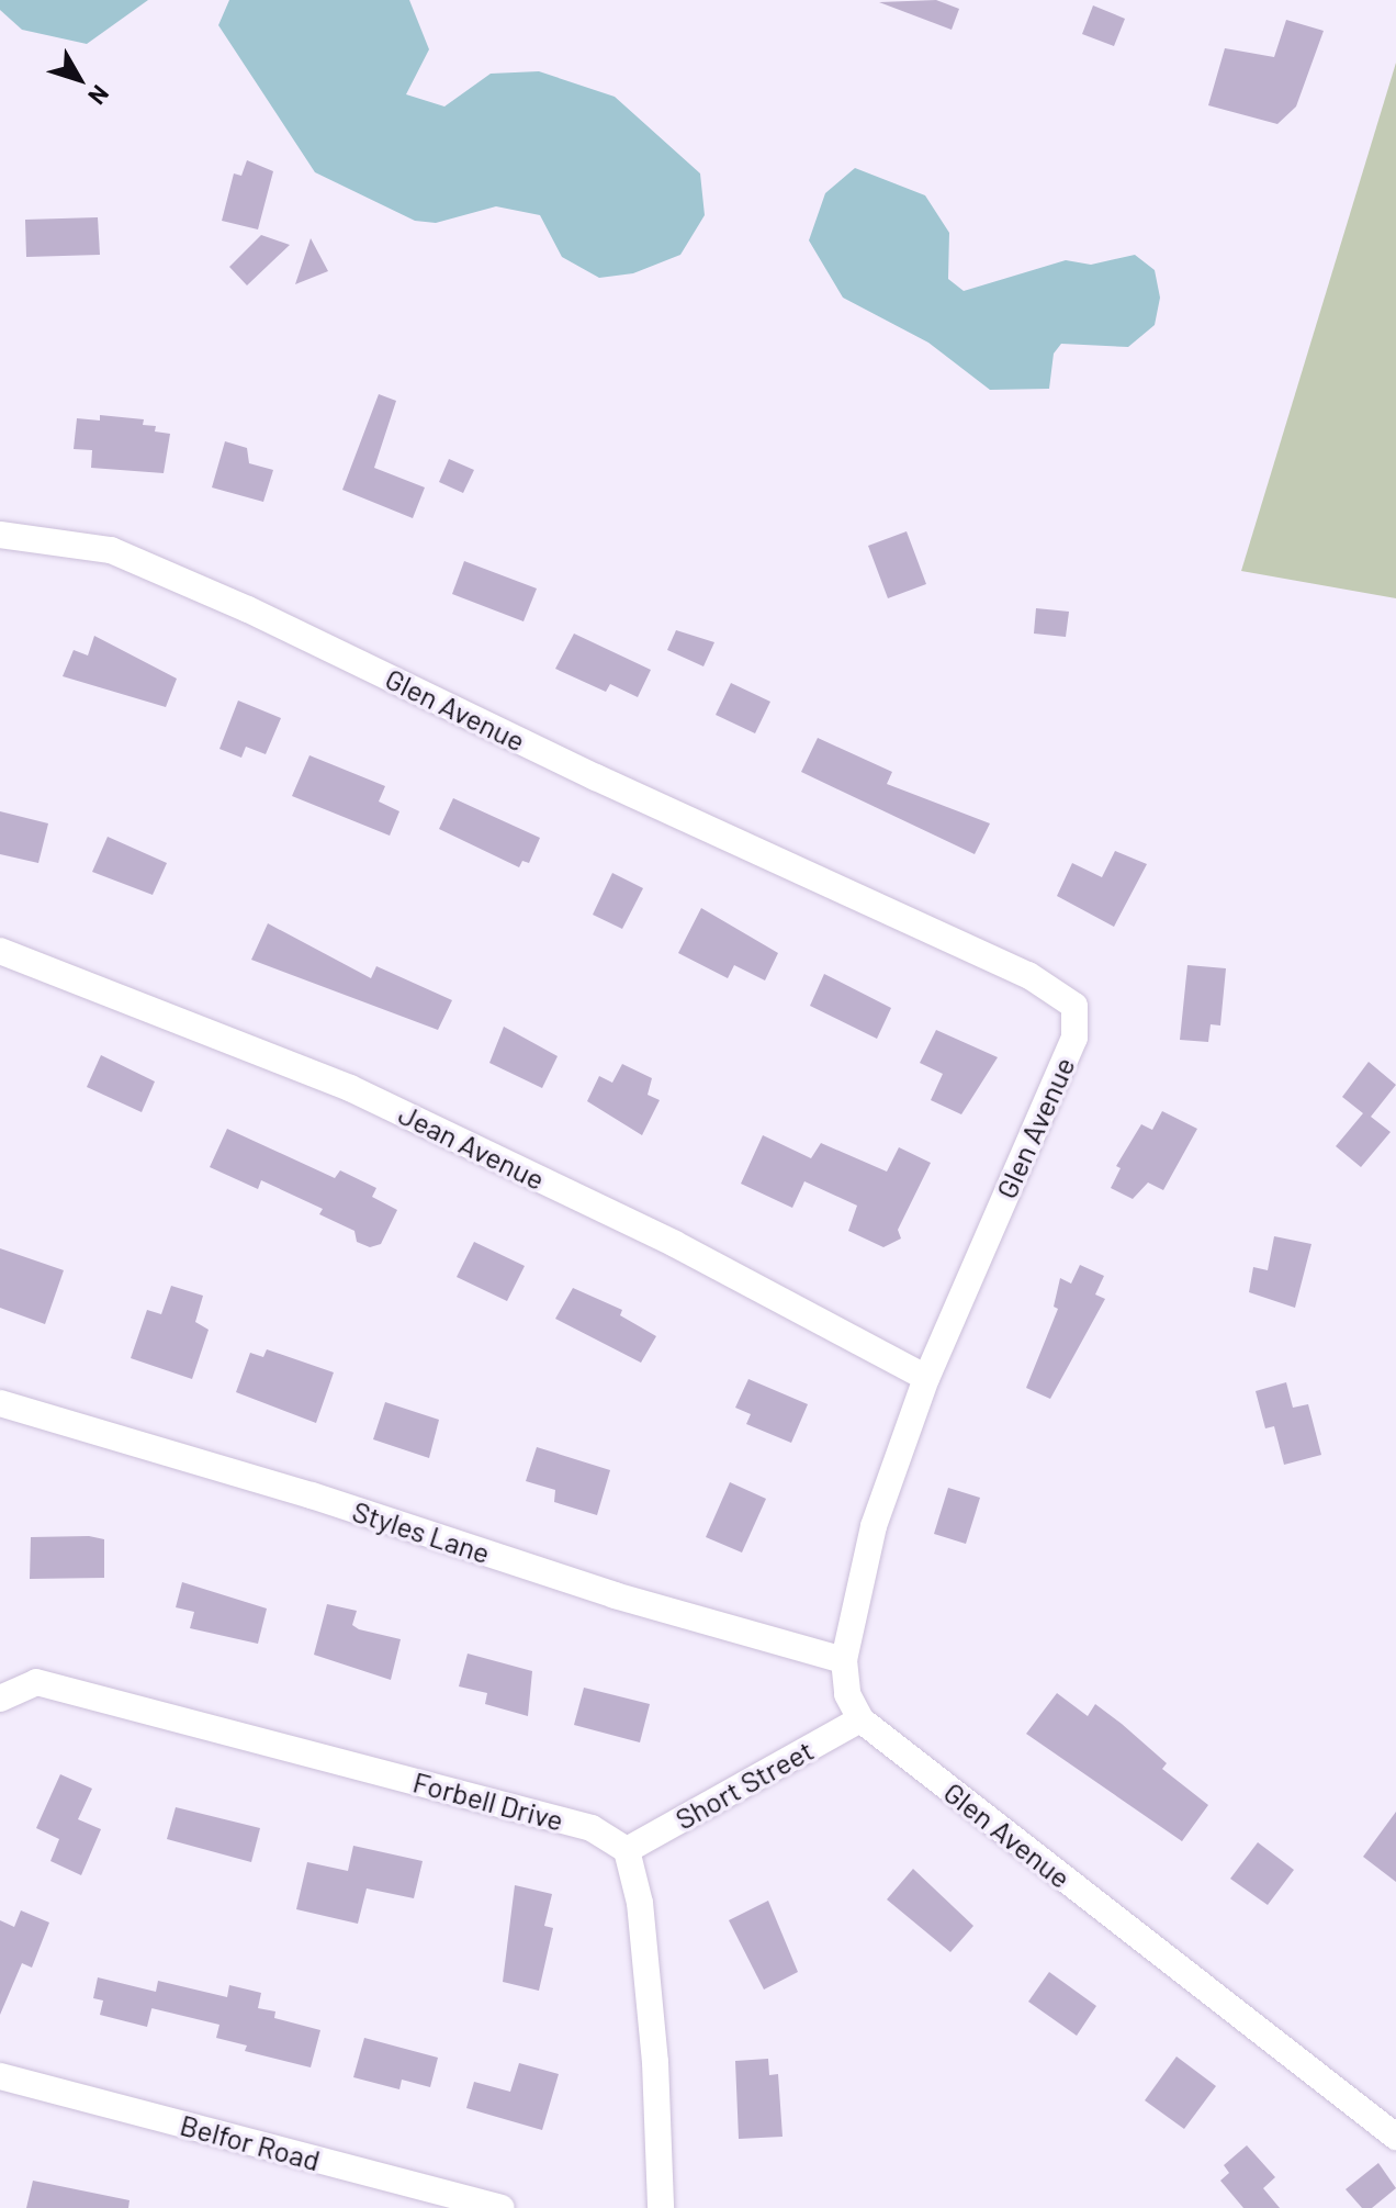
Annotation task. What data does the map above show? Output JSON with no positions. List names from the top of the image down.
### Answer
{
  "streets": {
    "street": [
      "Glen Avenue",
      "Jean Avenue",
      "Styles Lane",
      "Short Street",
      "Forbell Drive",
      "Belfor Road"
    ]
  },
  "crossings": [
    ["Glen Avenue", "Jean Avenue"],
    ["Glen Avenue", "Styles Lane"],
    ["Glen Avenue", "Short Street"],
    ["Short Street", "Forbell Drive"]
  ],
  "north": "bottom right"
}
